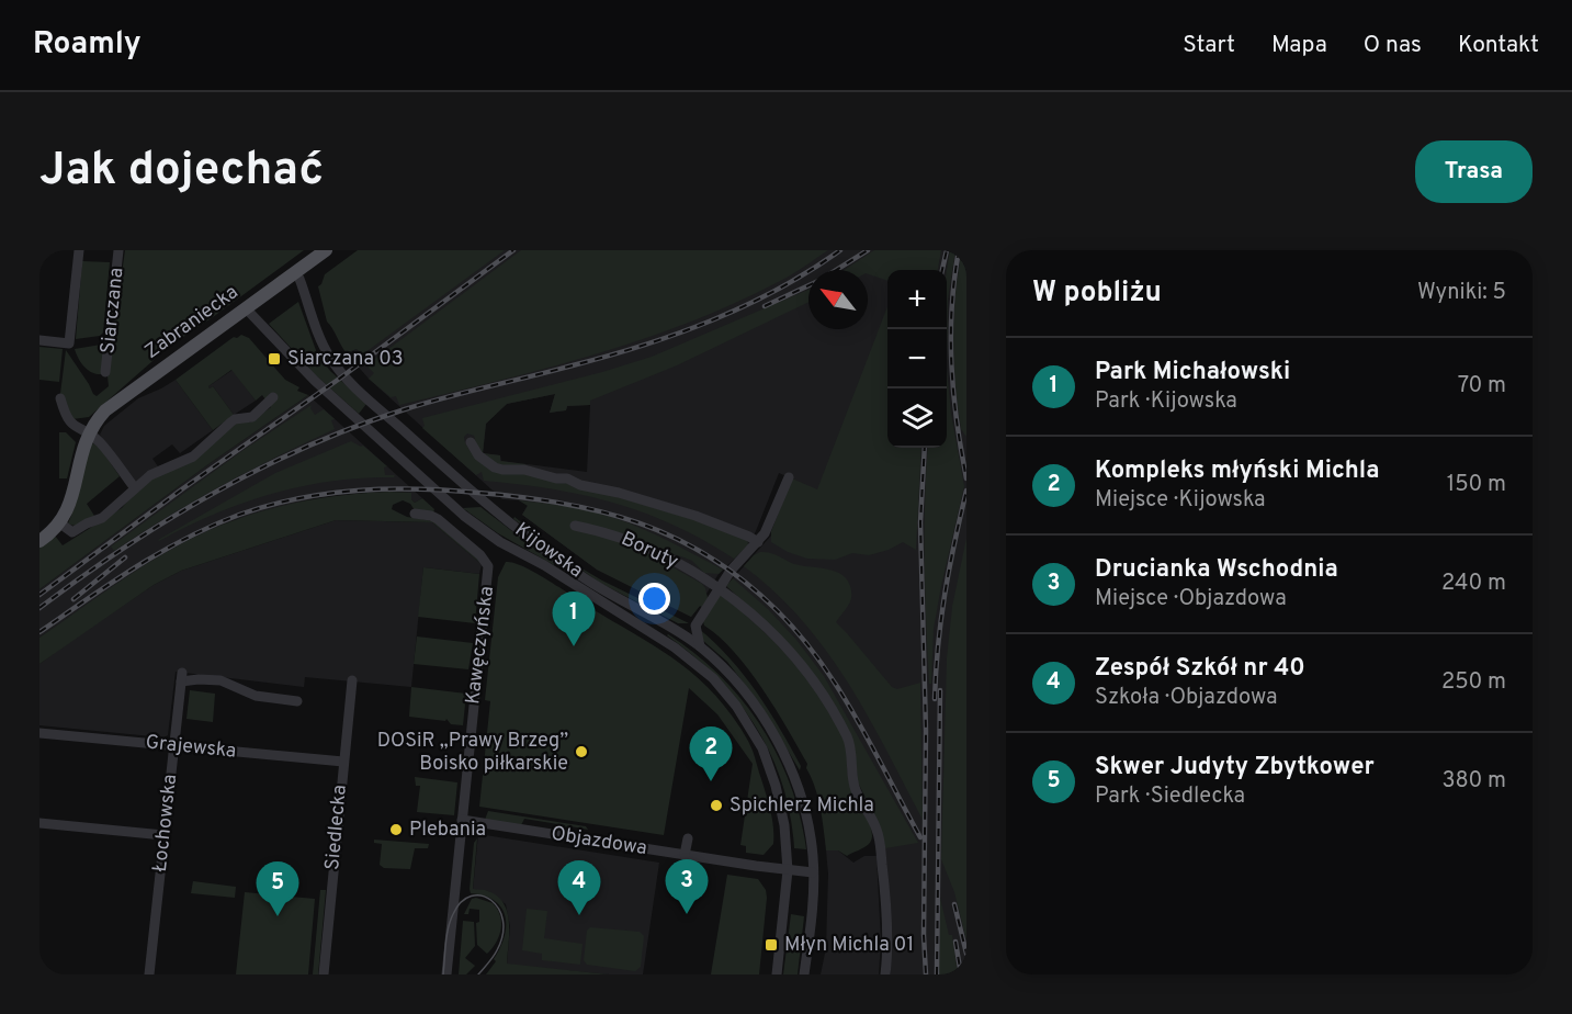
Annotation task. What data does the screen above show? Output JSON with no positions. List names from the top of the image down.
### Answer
{
  "streets": {
    "main road": ["Zabraniecka"],
    "street": [
      "Siarczana",
      "Kijowska",
      "Boruty",
      "Kawęczyńska",
      "Grajewska",
      "Łochowska",
      "Siedlecka",
      "Objazdowa"
    ]
  },
  "crossings": [
    ["Zabraniecka", "Kijowska"],
    ["Kijowska", "Objazdowa"],
    ["Kawęczyńska", "Objazdowa"],
    ["Grajewska", "Łochowska"],
    ["Grajewska", "Siedlecka"]
  ],
  "places": {
    "transit": ["Siarczana 03", "Młyn Michla 01"],
    "other": ["DOSiR „Prawy Brzeg” Boisko piłkarskie", "Spichlerz Michla", "Plebania"]
  },
  "north": "top left",
  "page": {
    "header": "Roamly",
    "nav": [
      "Start",
      "Mapa",
      "O nas",
      "Kontakt"
    ],
    "buttons": "Trasa",
    "title": "Jak dojechać",
    "heading": ["W pobliżu", "Wyniki: 5"],
    "map_buttons": ["+", "−"],
    "list": [
      {
        "mark": "1",
        "name": "Park Michałowski",
        "note": "Park · Kijowska",
        "value": "70 m"
      },
      {
        "mark": "2",
        "name": "Kompleks młyński Michla",
        "note": "Miejsce · Kijowska",
        "value": "150 m"
      },
      {
        "mark": "3",
        "name": "Drucianka Wschodnia",
        "note": "Miejsce · Objazdowa",
        "value": "240 m"
      },
      {
        "mark": "4",
        "name": "Zespół Szkół nr 40",
        "note": "Szkoła · Objazdowa",
        "value": "250 m"
      },
      {
        "mark": "5",
        "name": "Skwer Judyty Zbytkower",
        "note": "Park · Siedlecka",
        "value": "380 m"
      }
    ],
    "pins": [
      "1",
      "2",
      "3",
      "4",
      "5"
    ]
  }
}
